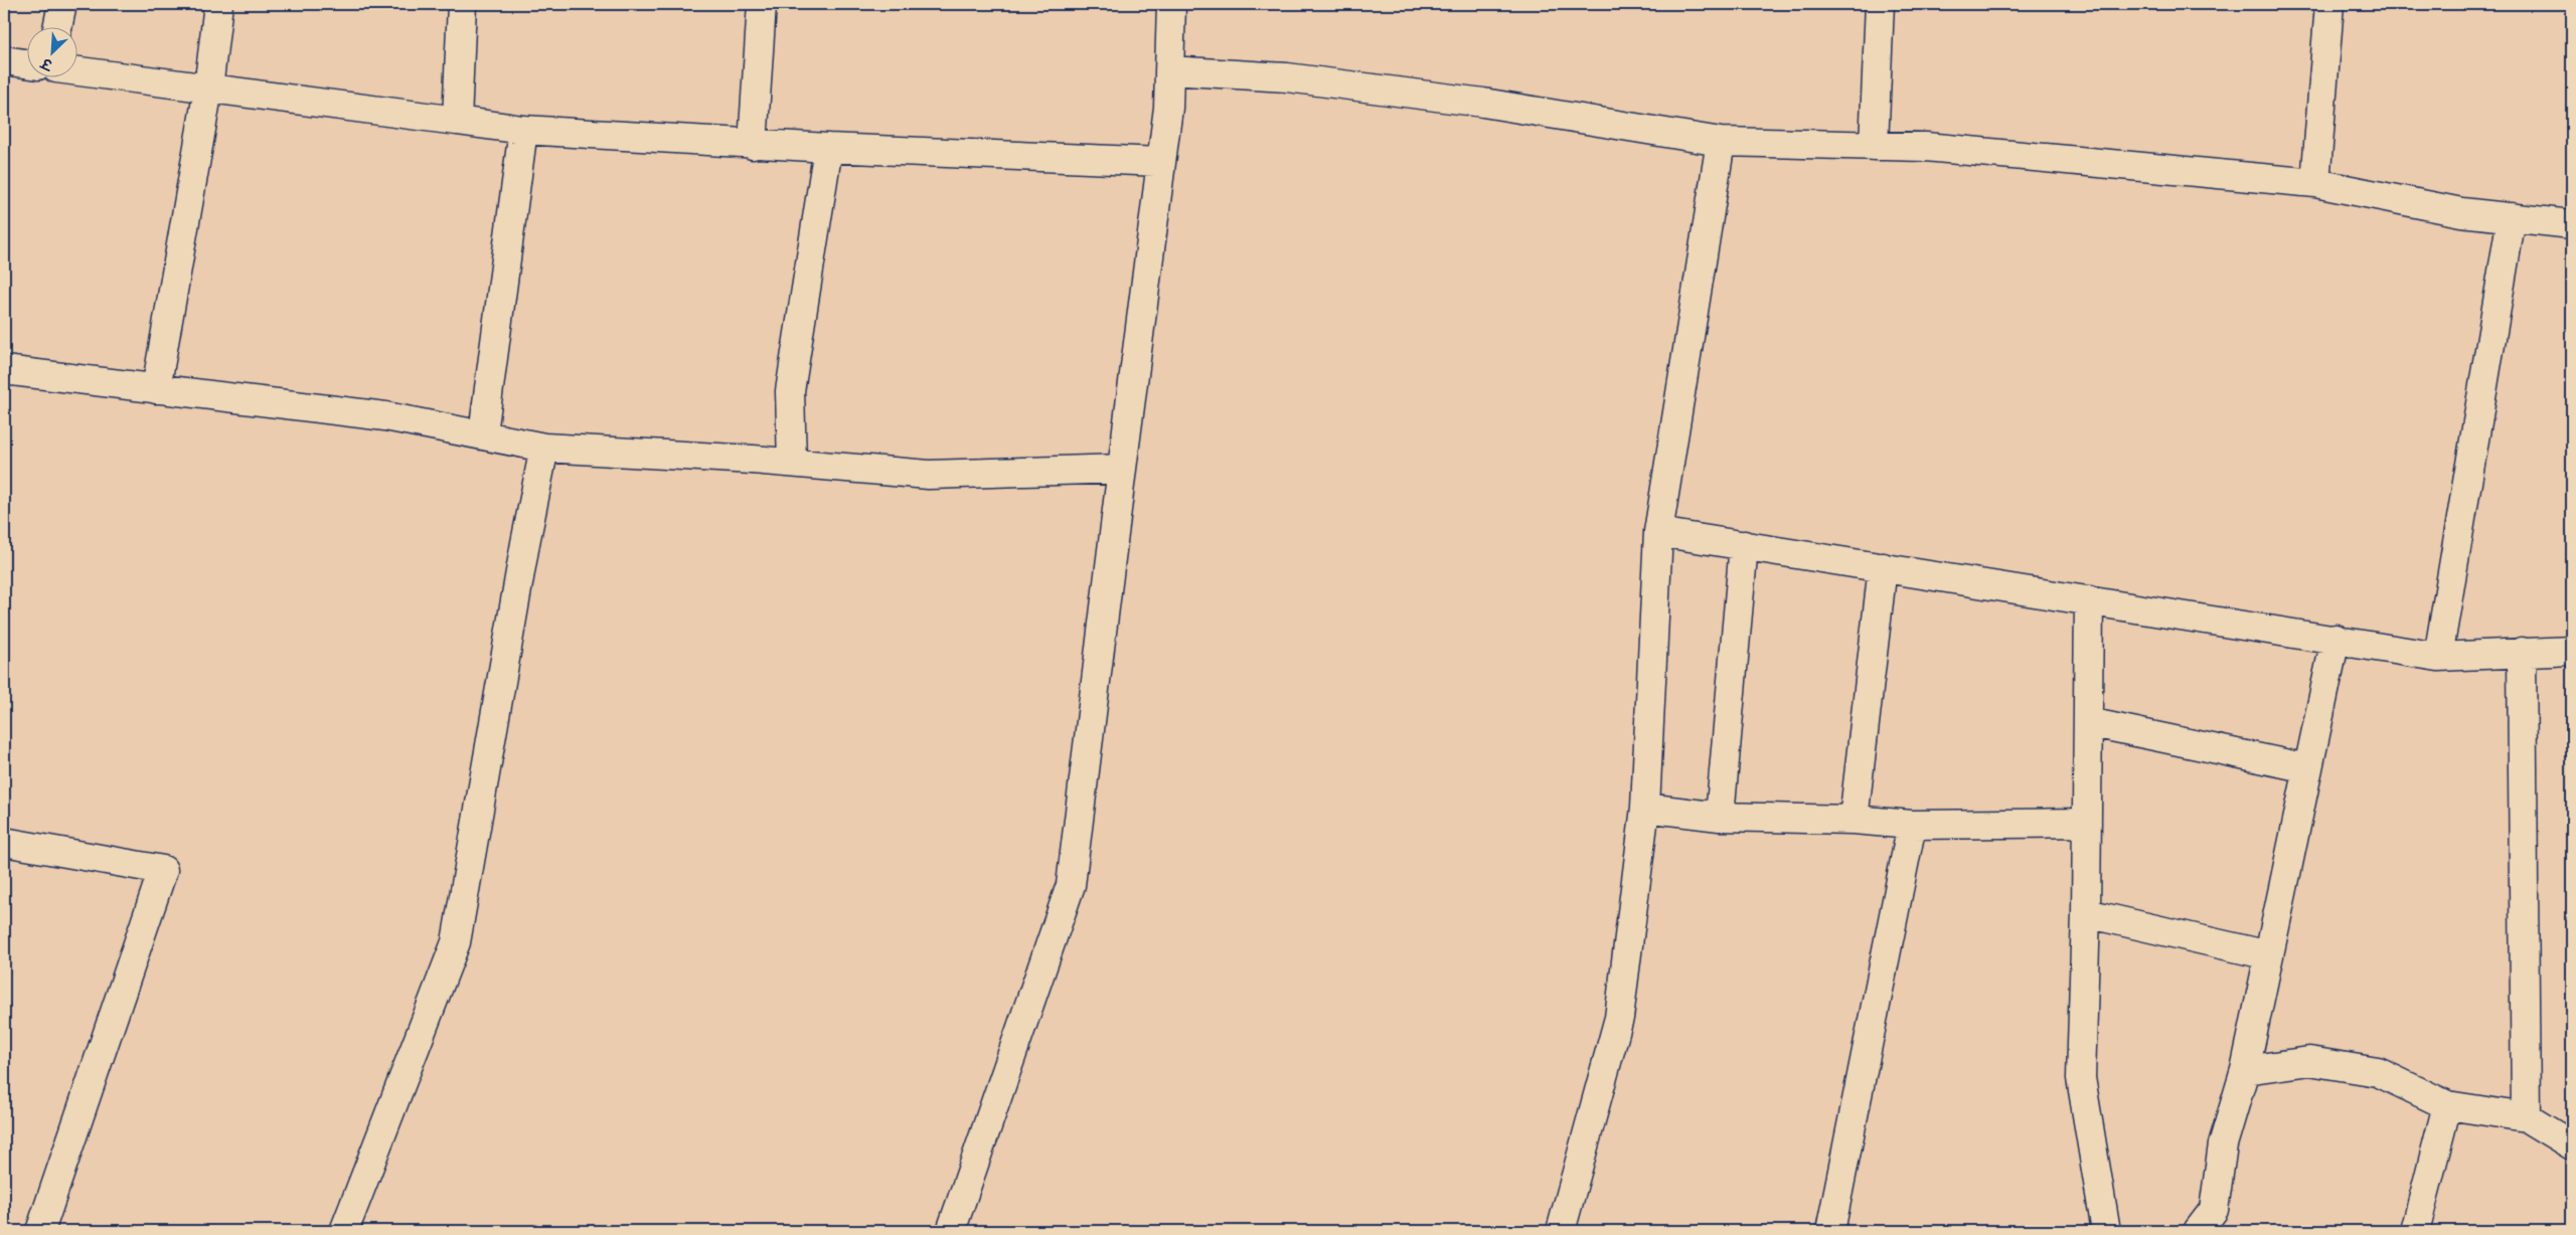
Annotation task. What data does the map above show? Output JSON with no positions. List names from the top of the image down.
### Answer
{
  "north": "bottom left"
}
